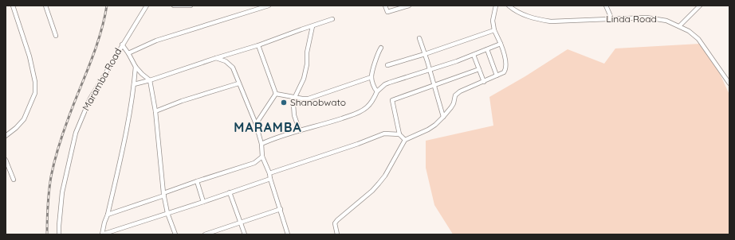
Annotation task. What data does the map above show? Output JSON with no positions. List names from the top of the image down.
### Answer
{
  "streets": {
    "street": ["Linda Road", "Maramba Road"]
  },
  "districts": ["MARAMBA"],
  "places": ["Shanobwato"]
}
